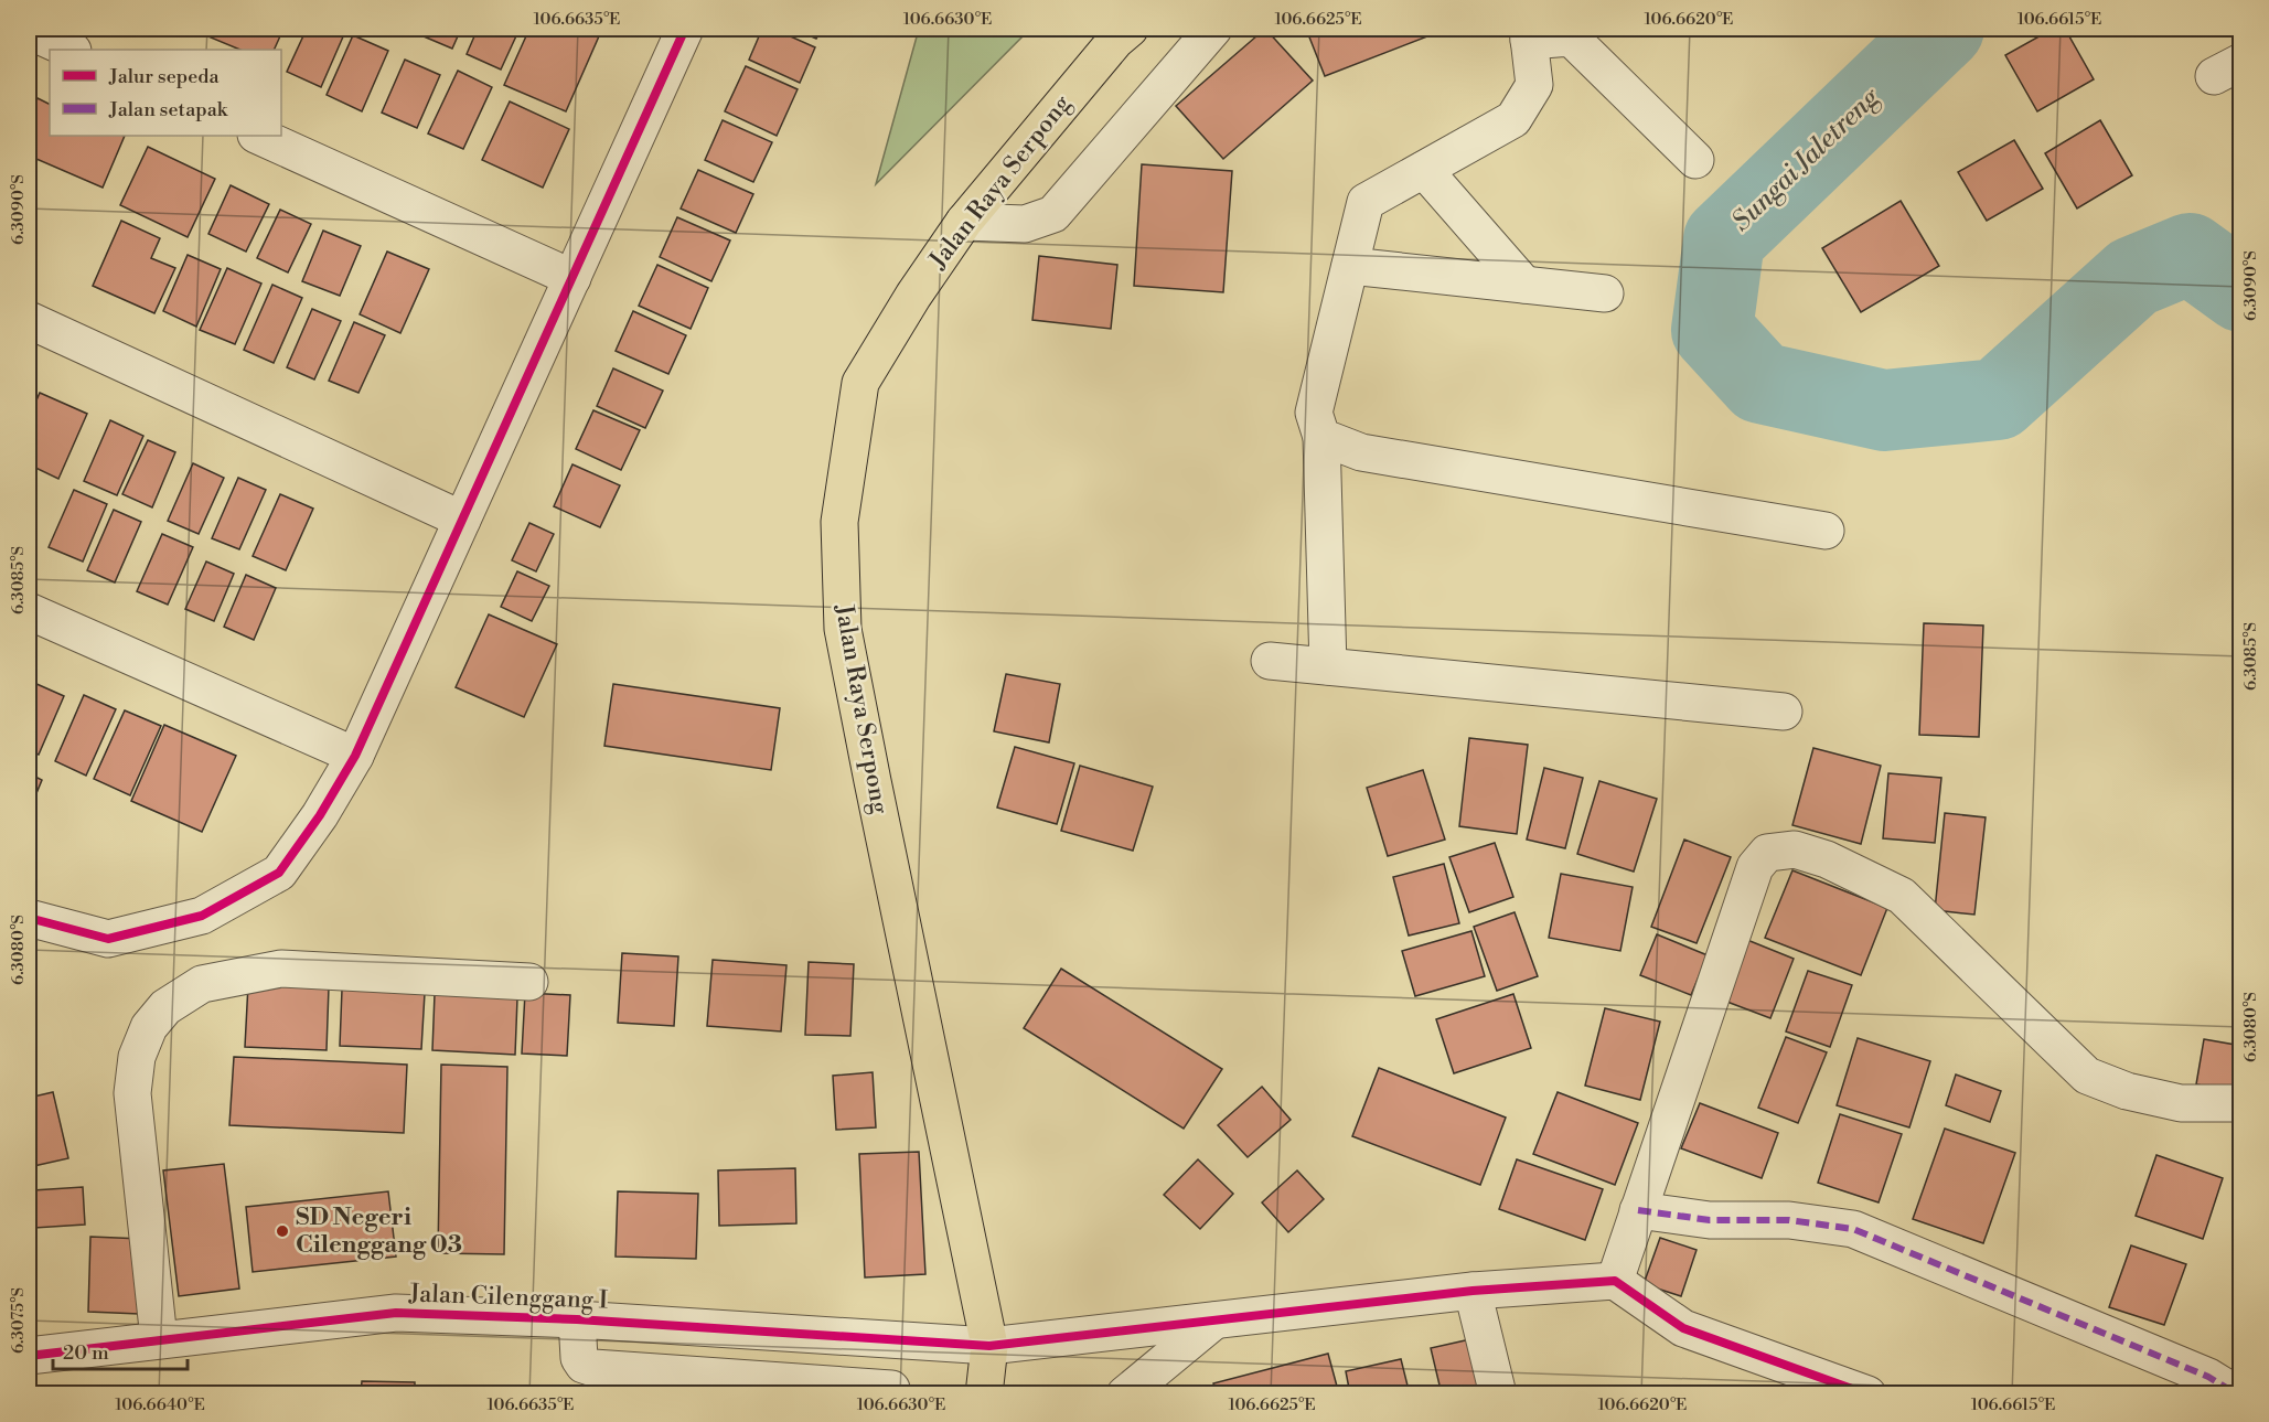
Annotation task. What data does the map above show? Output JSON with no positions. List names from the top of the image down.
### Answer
{
  "streets": {
    "main road": ["Jalan Raya Serpong"],
    "street": ["Jalan Cilenggang I"]
  },
  "crossings": [
    ["Jalan Raya Serpong", "Jalan Cilenggang I"]
  ],
  "water": ["Sungai Jaletreng"],
  "places": ["SD Negeri Cilenggang 03"],
  "legend": ["Jalur sepeda", "Jalan setapak"],
  "scale_bar": "20 m",
  "coordinates": [
    "106.6635°E",
    "106.6630°E",
    "106.6625°E",
    "106.6620°E",
    "106.6615°E",
    "6.3090°S",
    "6.3085°S",
    "6.3080°S",
    "6.3075°S",
    "106.6640°E"
  ]
}
